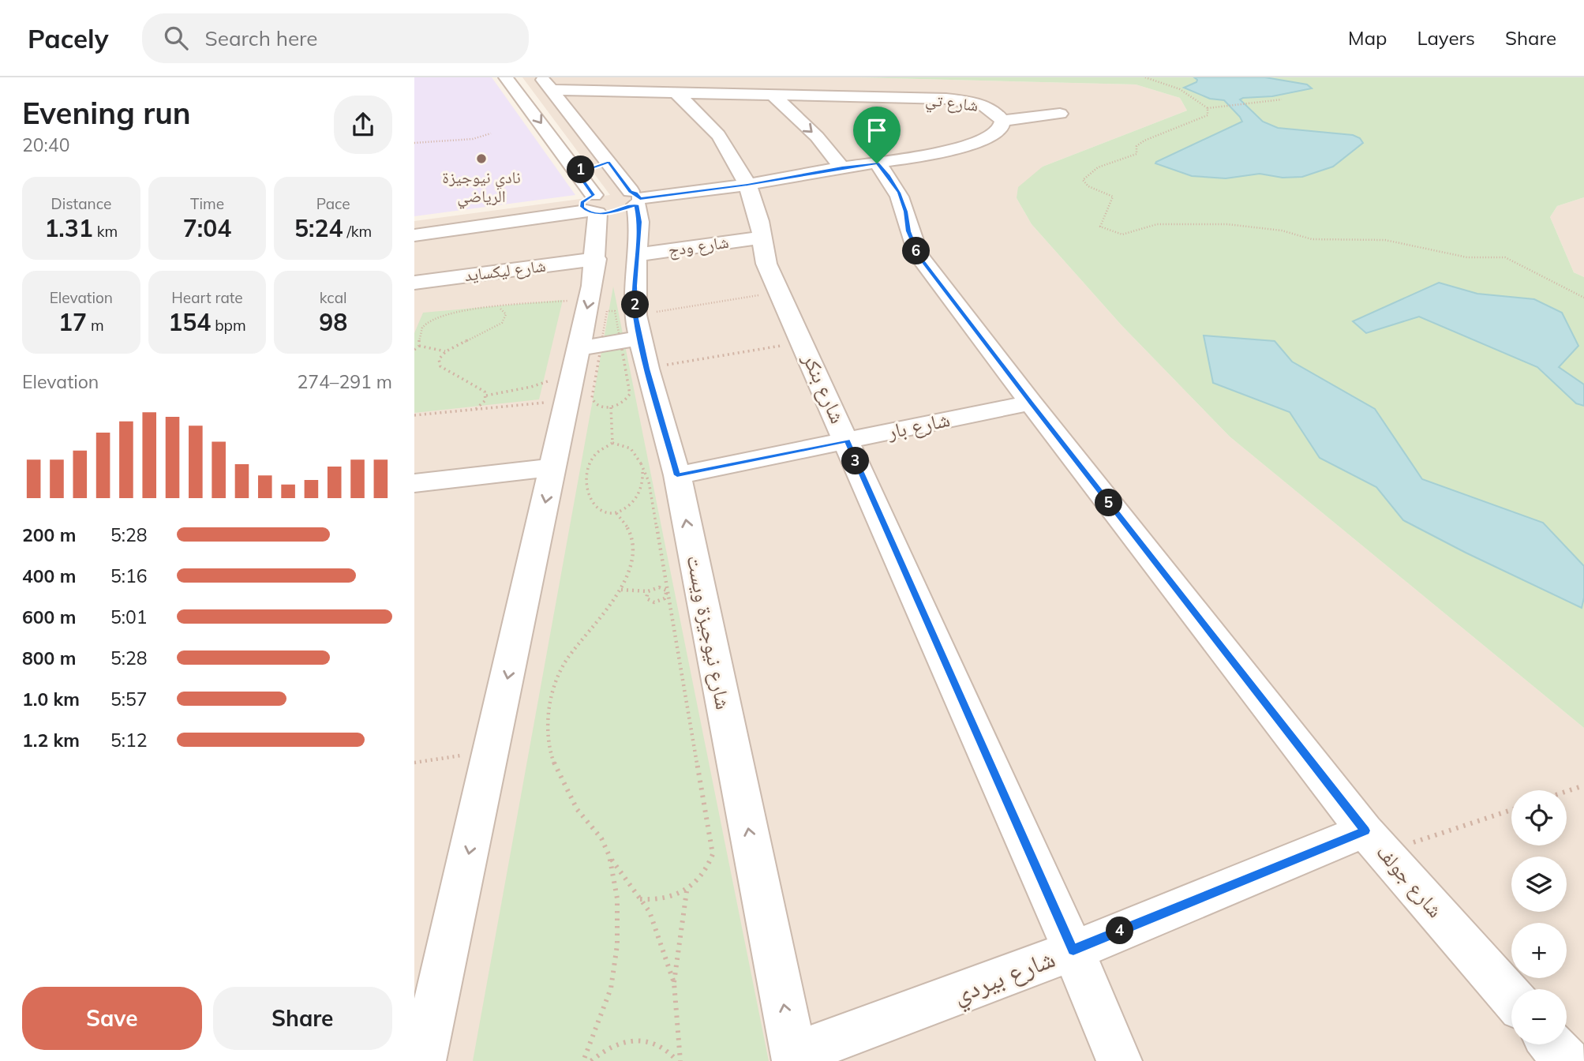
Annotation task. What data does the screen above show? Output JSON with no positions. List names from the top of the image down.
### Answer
{
  "streets": {
    "street": [
      "شارع تي",
      "شارع ودج",
      "شارع ليكسايد",
      "شارع بنكر",
      "شارع بار",
      "شارع نيوجيزة ويست",
      "شارع جولف",
      "شارع بيردي"
    ]
  },
  "crossings": [
    ["شارع تي", "شارع بنكر"],
    ["شارع تي", "شارع نيوجيزة ويست"],
    ["شارع تي", "شارع جولف"],
    ["شارع ودج", "شارع بنكر"],
    ["شارع ودج", "شارع نيوجيزة ويست"],
    ["شارع بنكر", "شارع بار"],
    ["شارع بنكر", "شارع بيردي"],
    ["شارع بار", "شارع نيوجيزة ويست"],
    ["شارع بار", "شارع جولف"],
    ["شارع نيوجيزة ويست", "شارع بيردي"],
    ["شارع جولف", "شارع بيردي"]
  ],
  "places": ["نادي نيوجيزة الرياضي"],
  "page": {
    "header": "Pacely",
    "search": "Search here",
    "nav": ["Map", "Layers", "Share"],
    "heading": ["Evening run", "20:40"],
    "pins": [
      "1",
      "6",
      "2",
      "3",
      "5",
      "4"
    ],
    "stats": [
      ["Distance", "1.31 km"],
      ["Time", "7:04"],
      ["Pace", "5:24 /km"],
      ["Elevation", "17 m"],
      ["Heart rate", "154 bpm"],
      ["kcal", "98"]
    ],
    "chart": ["Elevation", "274–291 m"],
    "list": [
      {
        "name": "200 m",
        "note": "5:28"
      },
      {
        "name": "400 m",
        "note": "5:16"
      },
      {
        "name": "600 m",
        "note": "5:01"
      },
      {
        "name": "800 m",
        "note": "5:28"
      },
      {
        "name": "1.0 km",
        "note": "5:57"
      },
      {
        "name": "1.2 km",
        "note": "5:12"
      }
    ],
    "map_buttons": ["+", "−"],
    "buttons": ["Save", "Share"]
  }
}
